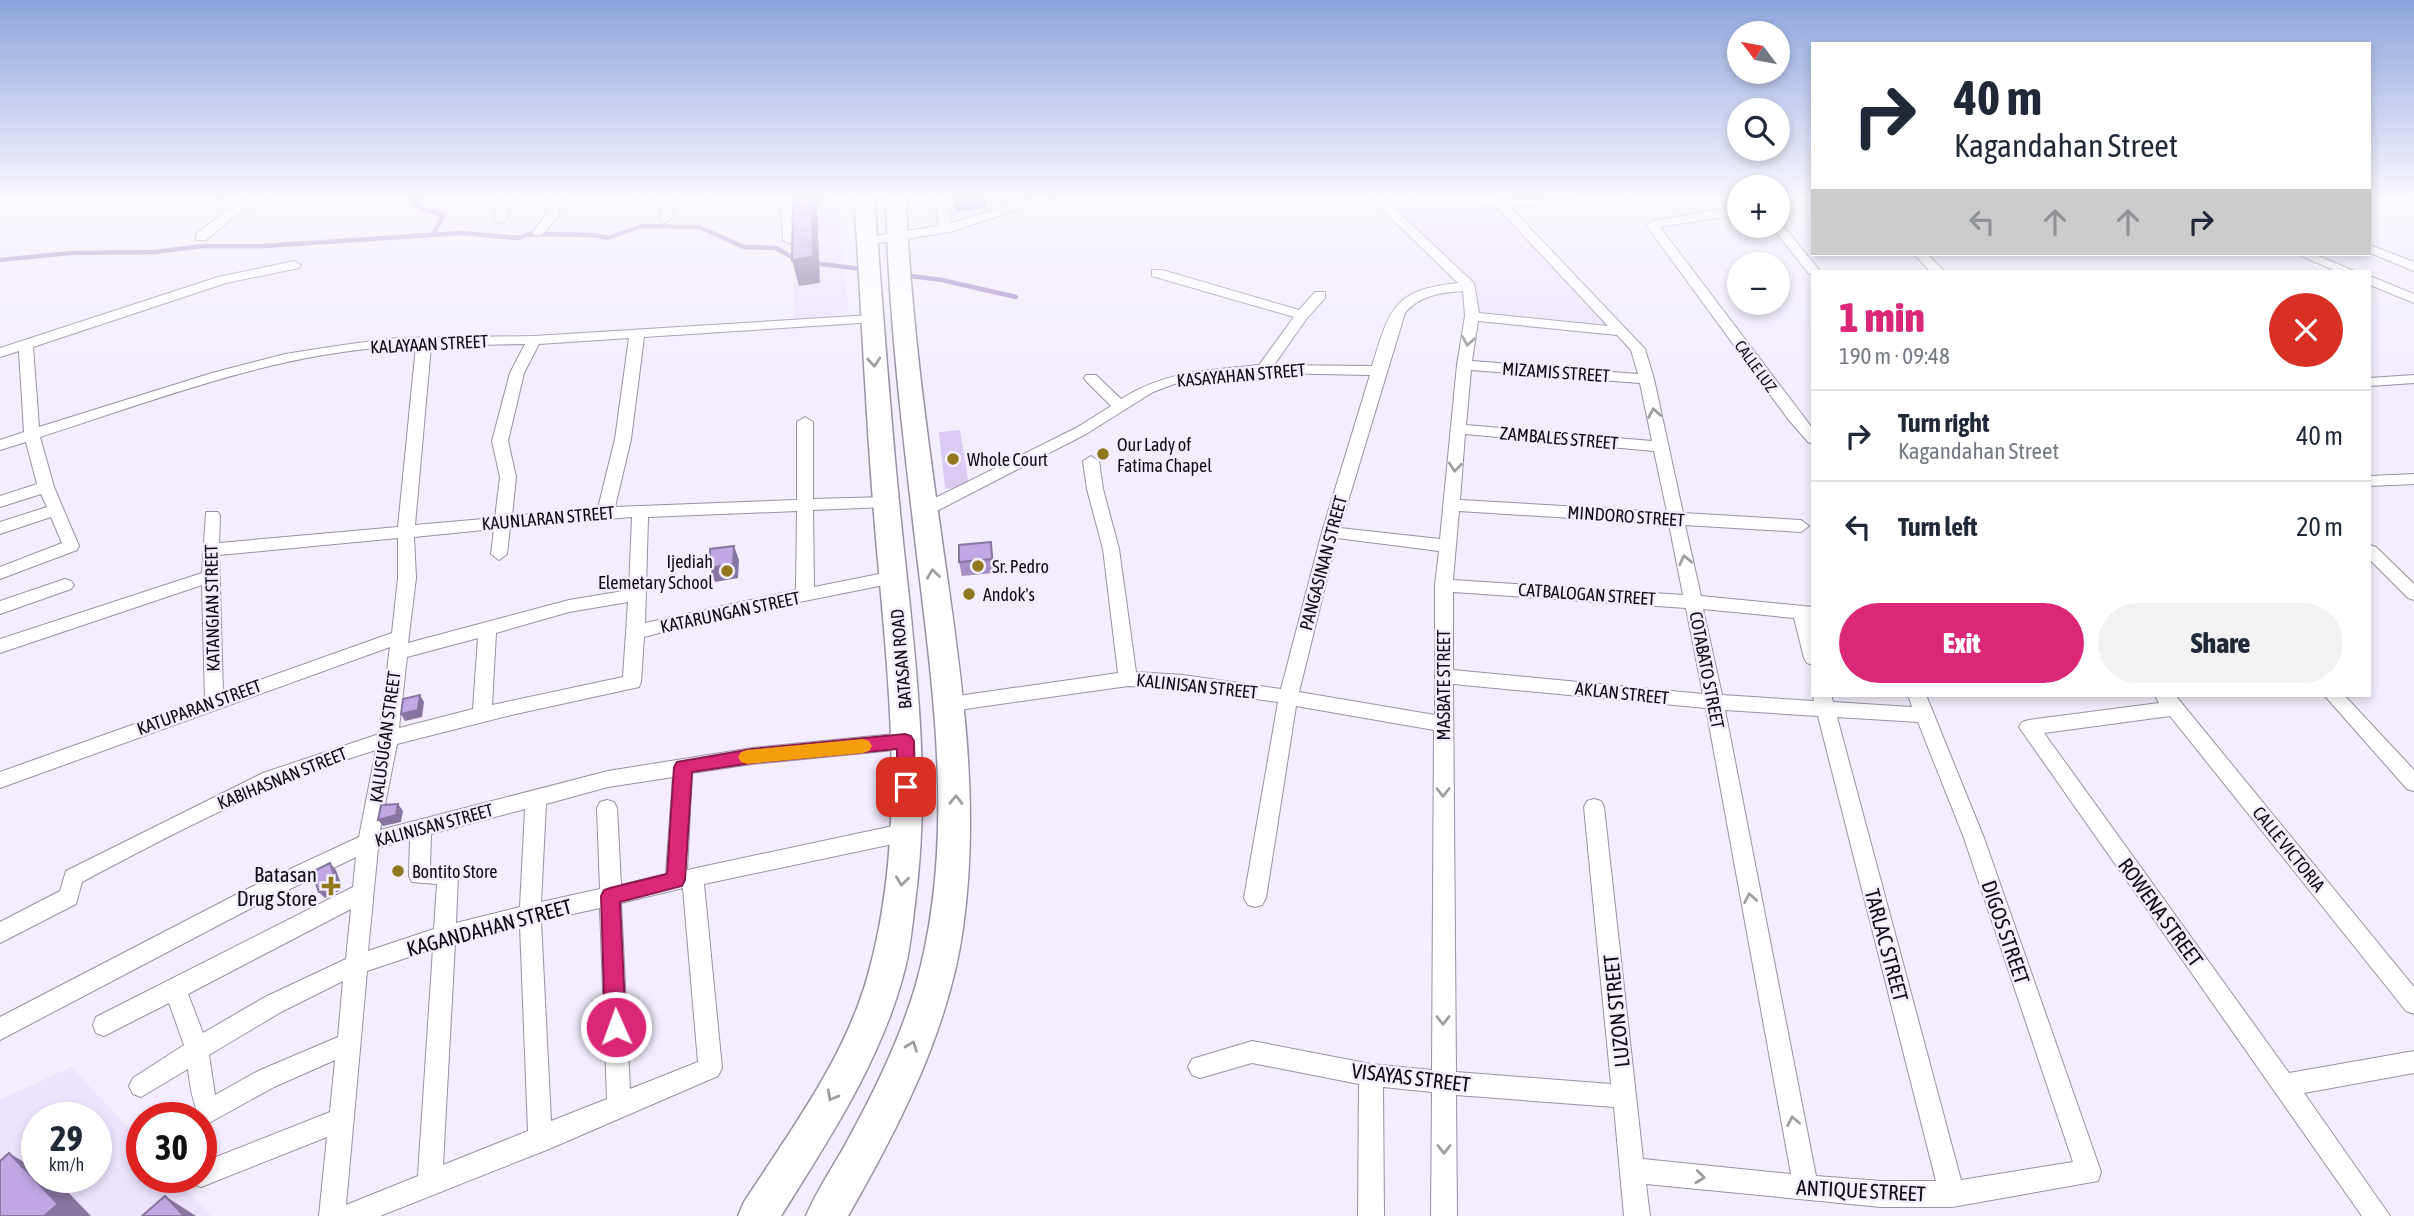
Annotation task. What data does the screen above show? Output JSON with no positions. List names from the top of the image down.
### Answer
{
  "streets": {
    "main road": ["BATASAN ROAD"],
    "street": [
      "KALAYAAN STREET",
      "CALLE LUZ",
      "MIZAMIS STREET",
      "KASAYAHAN STREET",
      "ZAMBALES STREET",
      "MINDORO STREET",
      "KAUNLARAN STREET",
      "PANGASINAN STREET",
      "CATBALOGAN STREET",
      "KATANGIAN STREET",
      "KATARUNGAN STREET",
      "COTABATO STREET",
      "MASBATE STREET",
      "KALINISAN STREET",
      "AKLAN STREET",
      "KATUPARAN STREET",
      "KALUSUGAN STREET",
      "KABIHASNAN STREET",
      "CALLE VICTORIA",
      "ROWENA STREET",
      "KAGANDAHAN STREET",
      "DIGOS STREET",
      "TARLAC STREET",
      "LUZON STREET",
      "VISAYAS STREET",
      "ANTIQUE STREET"
    ]
  },
  "crossings": [
    ["KALAYAAN STREET", "BATASAN ROAD"],
    ["KALAYAAN STREET", "KALUSUGAN STREET"],
    ["MIZAMIS STREET", "COTABATO STREET"],
    ["MIZAMIS STREET", "MASBATE STREET"],
    ["KASAYAHAN STREET", "PANGASINAN STREET"],
    ["KASAYAHAN STREET", "BATASAN ROAD"],
    ["ZAMBALES STREET", "COTABATO STREET"],
    ["ZAMBALES STREET", "MASBATE STREET"],
    ["MINDORO STREET", "COTABATO STREET"],
    ["MINDORO STREET", "MASBATE STREET"],
    ["KAUNLARAN STREET", "KATANGIAN STREET"],
    ["KAUNLARAN STREET", "KATARUNGAN STREET"],
    ["KAUNLARAN STREET", "BATASAN ROAD"],
    ["KAUNLARAN STREET", "KALUSUGAN STREET"],
    ["PANGASINAN STREET", "MASBATE STREET"],
    ["PANGASINAN STREET", "KALINISAN STREET"],
    ["CATBALOGAN STREET", "COTABATO STREET"],
    ["CATBALOGAN STREET", "MASBATE STREET"],
    ["KATANGIAN STREET", "KATUPARAN STREET"],
    ["KATARUNGAN STREET", "BATASAN ROAD"],
    ["KATARUNGAN STREET", "KABIHASNAN STREET"],
    ["BATASAN ROAD", "KALINISAN STREET"],
    ["BATASAN ROAD", "KAGANDAHAN STREET"],
    ["COTABATO STREET", "AKLAN STREET"],
    ["COTABATO STREET", "ANTIQUE STREET"],
    ["MASBATE STREET", "KALINISAN STREET"],
    ["MASBATE STREET", "AKLAN STREET"],
    ["MASBATE STREET", "VISAYAS STREET"],
    ["KALINISAN STREET", "KALUSUGAN STREET"],
    ["AKLAN STREET", "DIGOS STREET"],
    ["AKLAN STREET", "TARLAC STREET"],
    ["KATUPARAN STREET", "KALUSUGAN STREET"],
    ["KALUSUGAN STREET", "KABIHASNAN STREET"],
    ["KALUSUGAN STREET", "KAGANDAHAN STREET"],
    ["CALLE VICTORIA", "ROWENA STREET"],
    ["DIGOS STREET", "ANTIQUE STREET"],
    ["TARLAC STREET", "ANTIQUE STREET"],
    ["LUZON STREET", "VISAYAS STREET"],
    ["LUZON STREET", "ANTIQUE STREET"]
  ],
  "one_way": ["COTABATO STREET", "MASBATE STREET", "ANTIQUE STREET"],
  "places": {
    "other": [
      "Our Lady of Fatima Chapel",
      "Whole Court",
      "Sr. Pedro",
      "Ijediah Elemetary School",
      "Andok's",
      "Bontito Store"
    ],
    "health": ["Batasan Drug Store"]
  },
  "north": "top left",
  "page": {
    "map_buttons": ["+", "−"],
    "turn": ["40 m", "Kagandahan Street"],
    "heading": ["1 min", "190 m · 09:48"],
    "list": [
      {
        "name": "Turn right",
        "note": "Kagandahan Street",
        "value": "40 m"
      },
      {
        "name": "Turn left",
        "value": "20 m"
      }
    ],
    "buttons": ["Exit", "Share"],
    "speed": "29 km/h",
    "limit": "30"
  }
}
